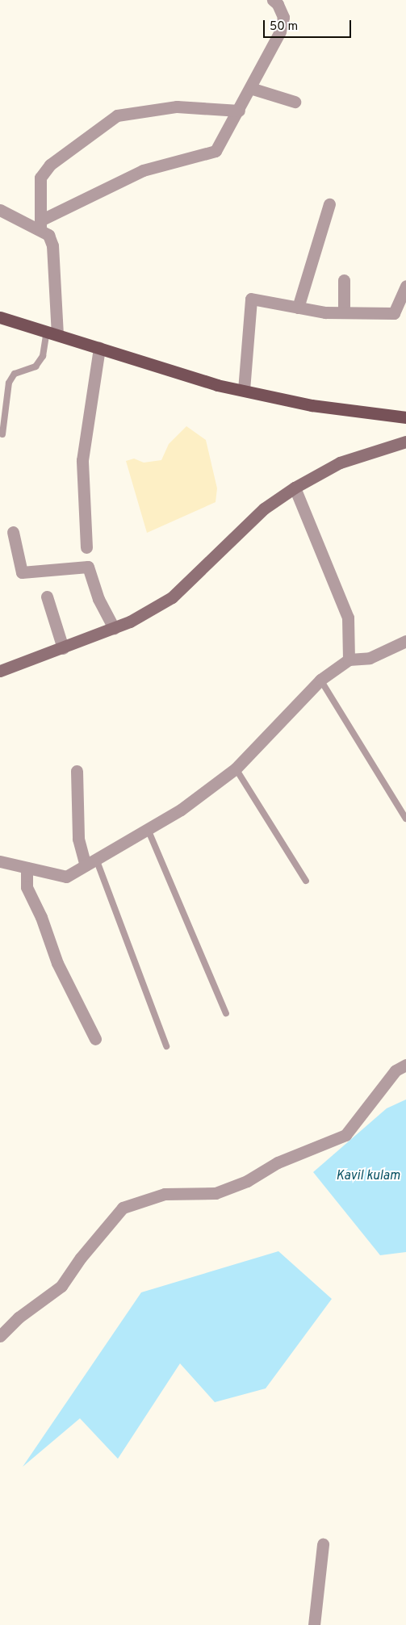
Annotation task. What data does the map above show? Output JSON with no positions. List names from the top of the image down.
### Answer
{
  "water": ["Kavil kulam"],
  "scale_bar": "50 m"
}
